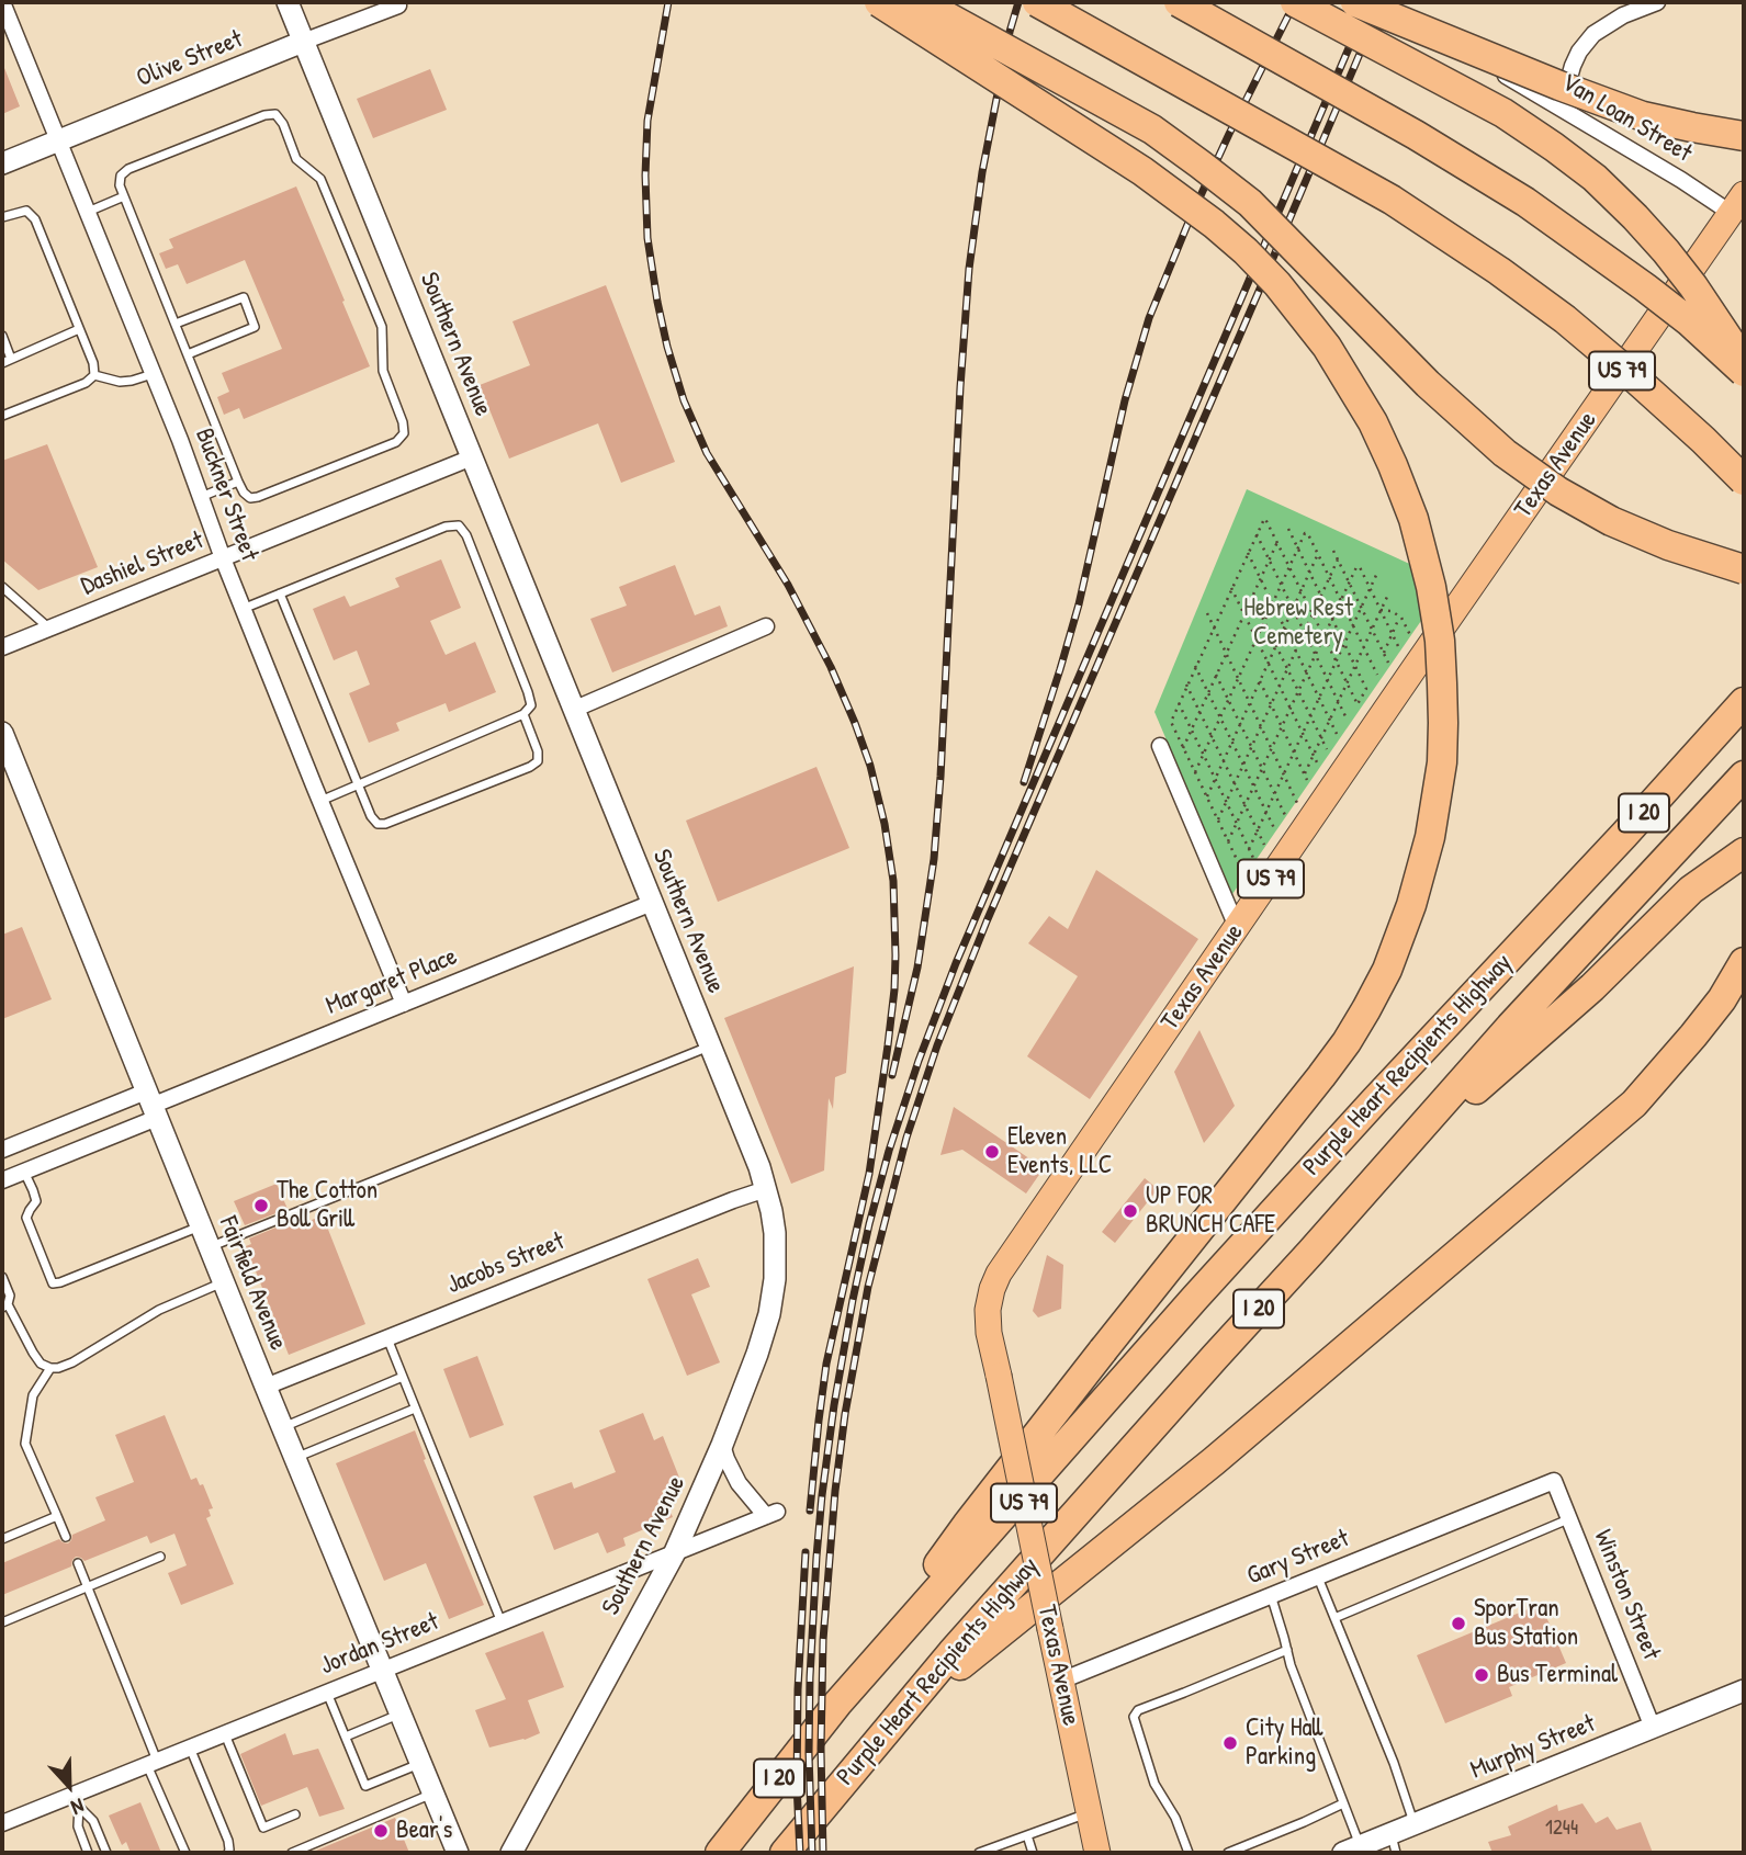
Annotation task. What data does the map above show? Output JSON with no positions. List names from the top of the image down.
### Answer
{
  "streets": {
    "highway": ["I 20", "Purple Heart Recipients Highway"],
    "main road": ["US 79", "Texas Avenue"],
    "street": [
      "Olive Street",
      "Van Loan Street",
      "Southern Avenue",
      "Buckner Street",
      "Dashiel Street",
      "Margaret Place",
      "Jacobs Street",
      "Fairfield Avenue",
      "Gary Street",
      "Winston Street",
      "Jordan Street",
      "Murphy Street"
    ]
  },
  "crossings": [
    ["Olive Street", "Southern Avenue"],
    ["Olive Street", "Buckner Street"],
    ["Van Loan Street", "Texas Avenue"],
    ["Southern Avenue", "Dashiel Street"],
    ["Southern Avenue", "Margaret Place"],
    ["Southern Avenue", "Jacobs Street"],
    ["Southern Avenue", "Jordan Street"],
    ["Texas Avenue", "Gary Street"],
    ["Buckner Street", "Dashiel Street"],
    ["Buckner Street", "Margaret Place"],
    ["Margaret Place", "Fairfield Avenue"],
    ["Jacobs Street", "Fairfield Avenue"],
    ["Fairfield Avenue", "Jordan Street"],
    ["Gary Street", "Winston Street"],
    ["Winston Street", "Murphy Street"]
  ],
  "parks": ["Hebrew Rest Cemetery"],
  "places": [
    "Eleven Events, LLC",
    "The Cotton Boll Grill",
    "UP FOR BRUNCH CAFE",
    "SporTran Bus Station",
    "Bus Terminal",
    "City Hall Parking",
    "Bear's"
  ],
  "house_numbers": ["1244"],
  "north": "bottom"
}
